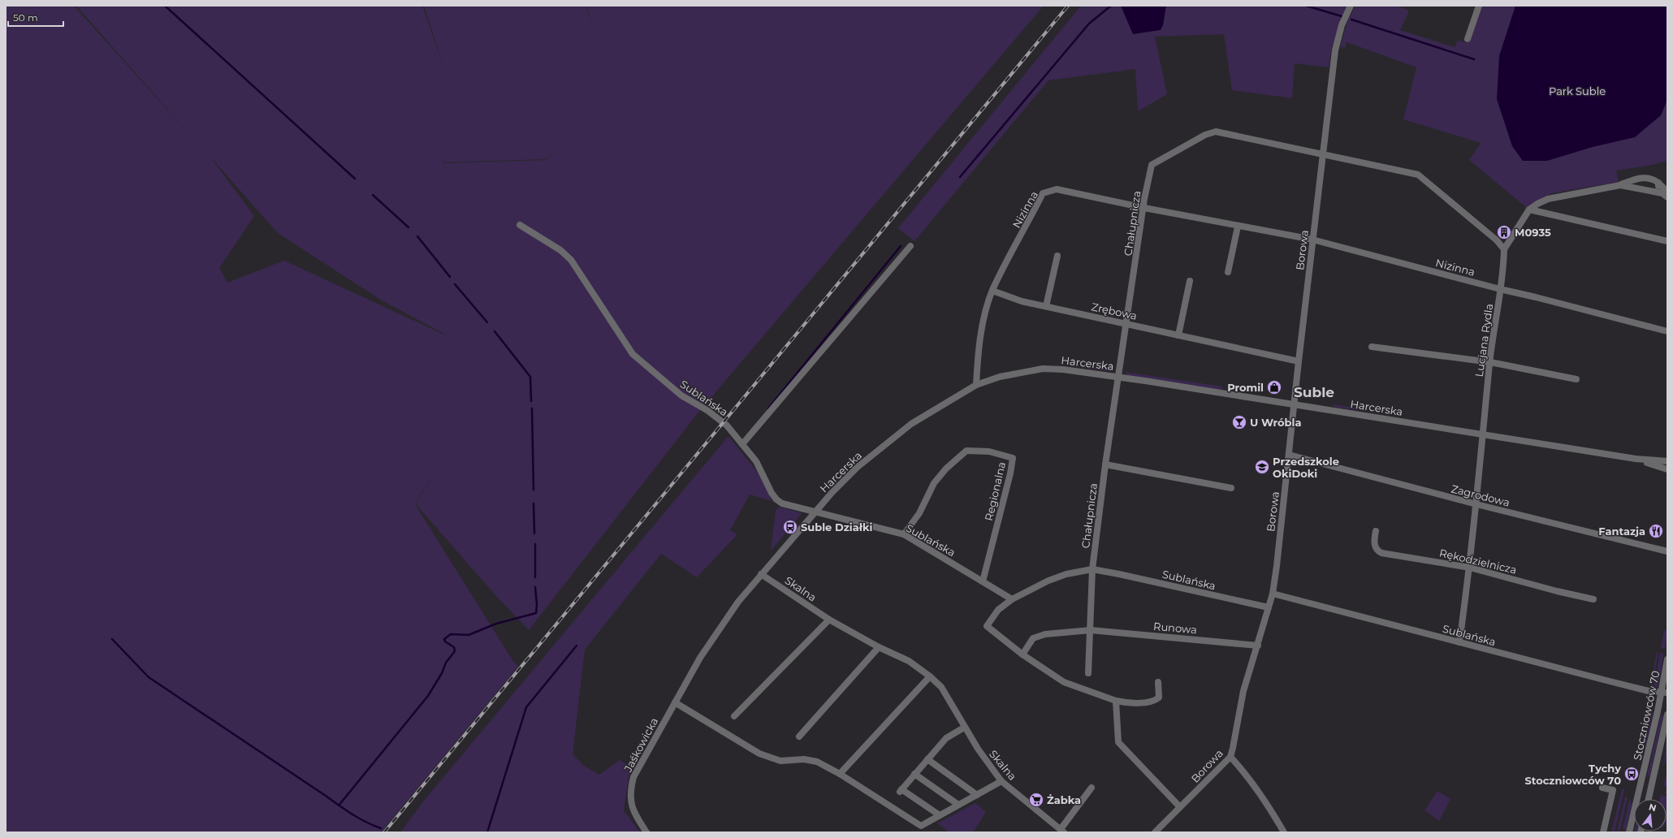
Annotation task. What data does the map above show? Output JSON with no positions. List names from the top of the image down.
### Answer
{
  "streets": {
    "street": [
      "Nizinna",
      "Chałupnicza",
      "Borowa",
      "Zrębowa",
      "Lucjana Rydla",
      "Harcerska",
      "Sublańska",
      "Regionalna",
      "Zagrodowa",
      "Rękodzielnicza",
      "Skalna",
      "Runowa",
      "Stoczniowców 70",
      "Jaśkowicka"
    ]
  },
  "crossings": [
    ["Nizinna", "Chałupnicza"],
    ["Nizinna", "Borowa"],
    ["Nizinna", "Zrębowa"],
    ["Nizinna", "Lucjana Rydla"],
    ["Nizinna", "Harcerska"],
    ["Chałupnicza", "Borowa"],
    ["Chałupnicza", "Zrębowa"],
    ["Chałupnicza", "Harcerska"],
    ["Chałupnicza", "Sublańska"],
    ["Borowa", "Zrębowa"],
    ["Borowa", "Harcerska"],
    ["Borowa", "Sublańska"],
    ["Borowa", "Zagrodowa"],
    ["Borowa", "Runowa"],
    ["Lucjana Rydla", "Harcerska"],
    ["Lucjana Rydla", "Sublańska"],
    ["Lucjana Rydla", "Zagrodowa"],
    ["Lucjana Rydla", "Rękodzielnicza"],
    ["Harcerska", "Sublańska"],
    ["Harcerska", "Skalna"],
    ["Harcerska", "Jaśkowicka"],
    ["Sublańska", "Regionalna"],
    ["Sublańska", "Stoczniowców 70"]
  ],
  "districts": ["Suble"],
  "parks": ["Park Suble"],
  "places": {
    "building": ["M0935"],
    "shop": ["Promil"],
    "bar": ["U Wróbla"],
    "school or university": ["Przedszkole OkiDoki"],
    "bus stop": ["Suble Działki", "Tychy Stoczniowców 70"],
    "restaurant": ["Fantazja"],
    "supermarket": ["Żabka"]
  },
  "scale_bar": "50 m",
  "north": "top"
}
